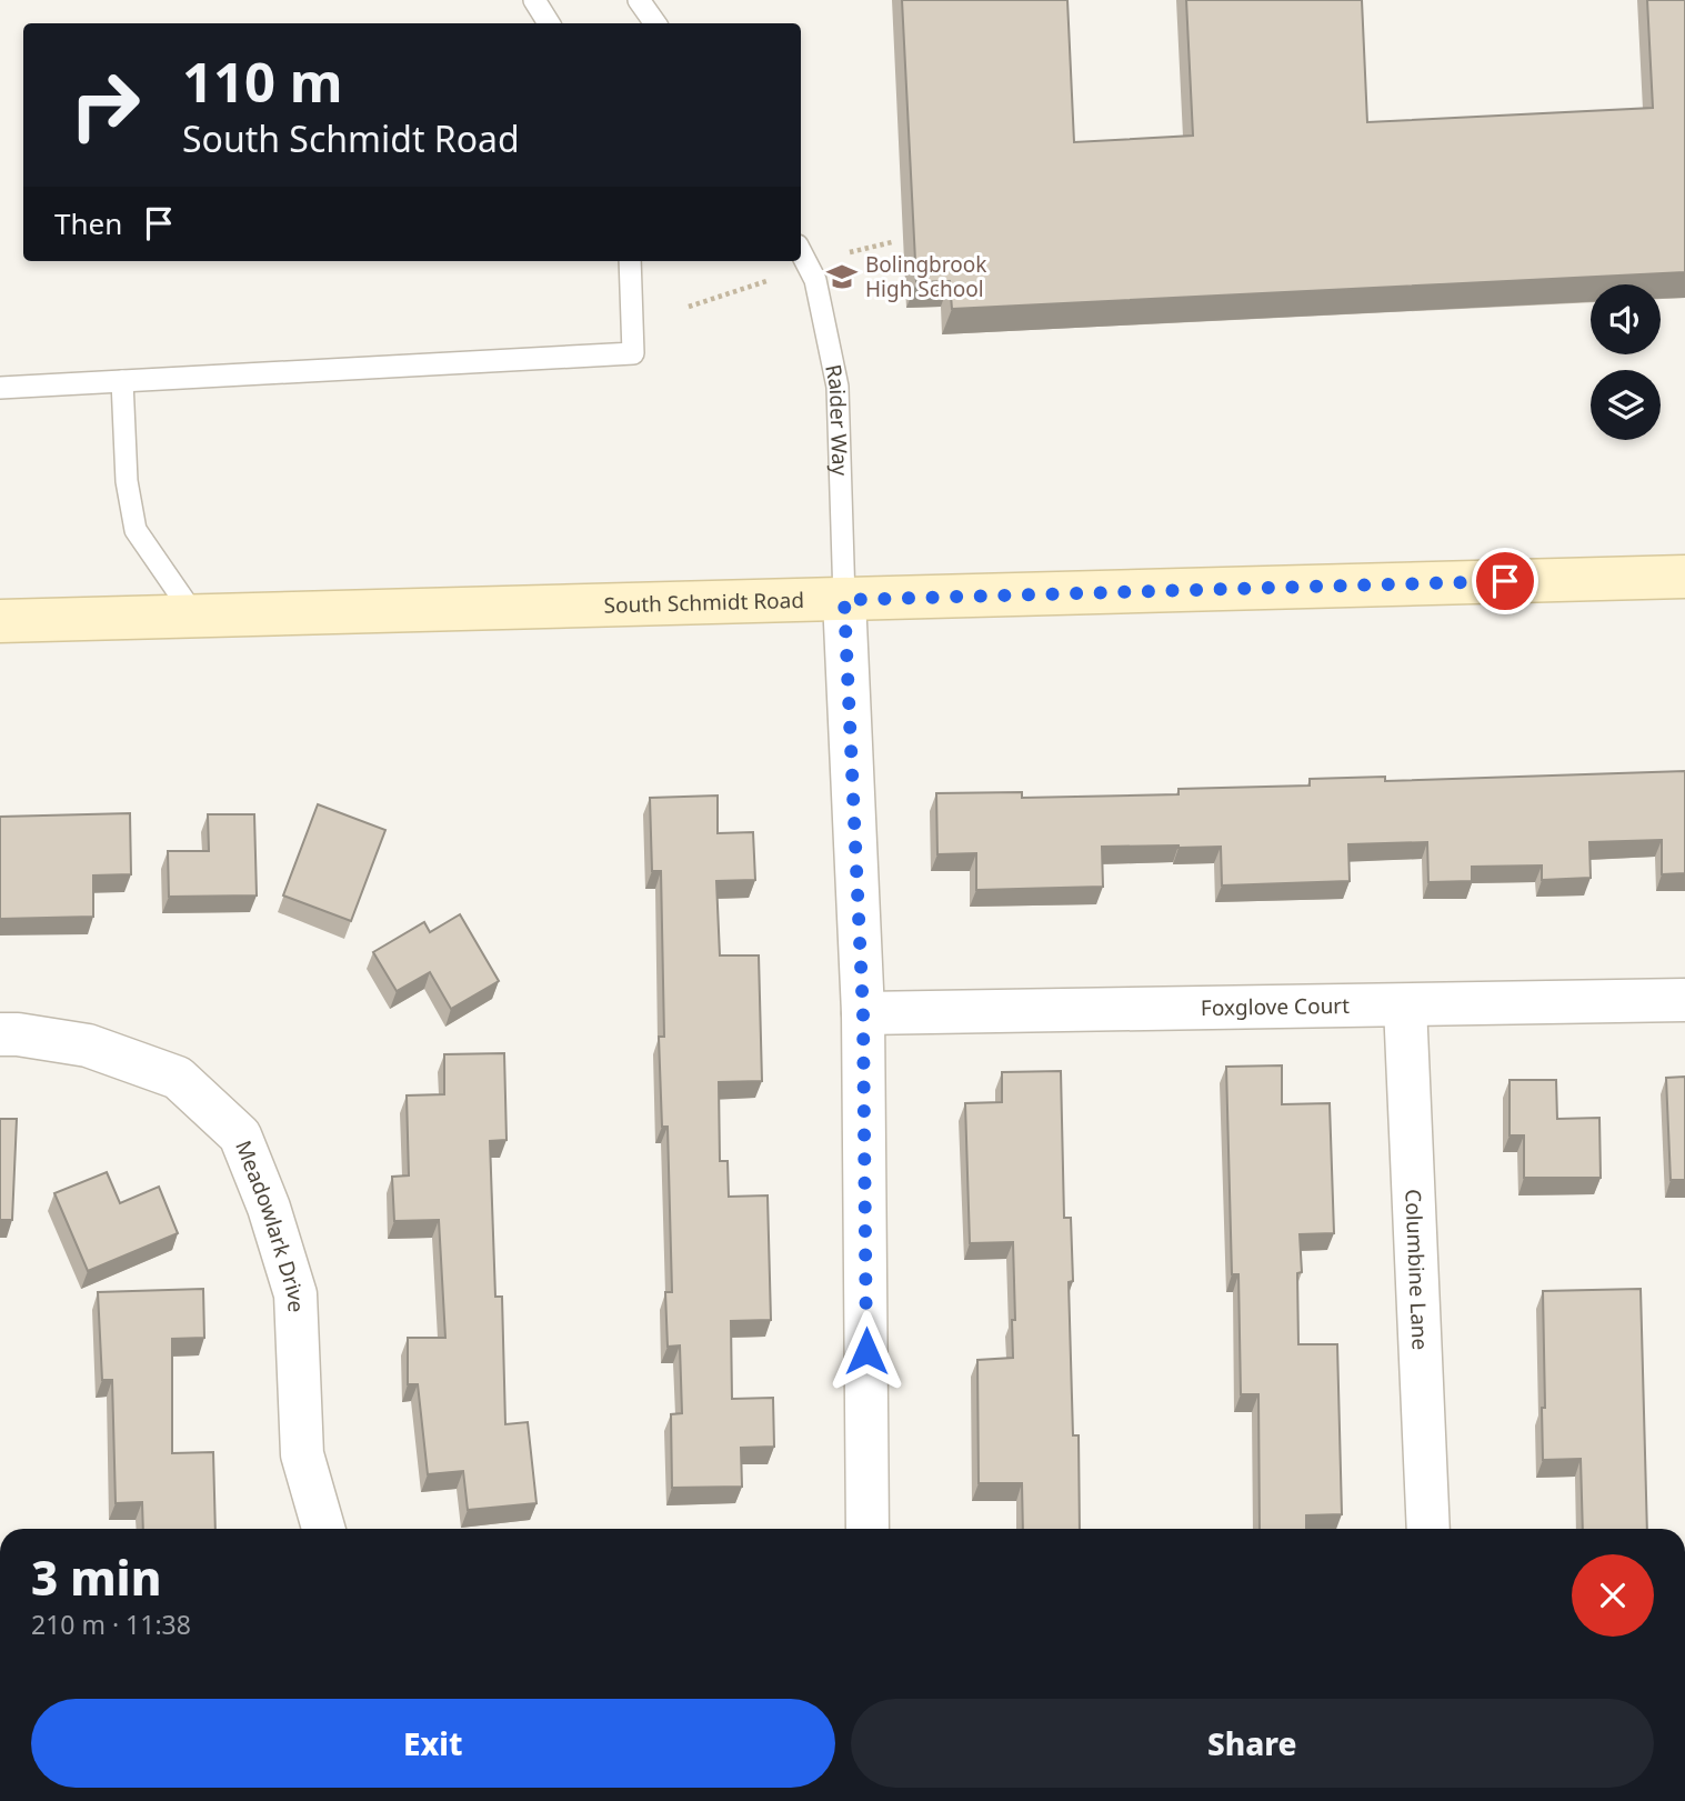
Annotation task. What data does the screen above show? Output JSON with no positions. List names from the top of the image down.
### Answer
{
  "streets": {
    "street": [
      "South Schmidt Road",
      "Foxglove Court",
      "Meadowlark Drive",
      "Columbine Lane"
    ],
    "lane": ["Raider Way"]
  },
  "crossings": [
    ["Raider Way", "South Schmidt Road"],
    ["Foxglove Court", "Columbine Lane"]
  ],
  "places": {
    "school or university": ["Bolingbrook High School"]
  },
  "page": {
    "turn": ["110 m", "South Schmidt Road"],
    "then": "Then",
    "heading": ["3 min", "210 m · 11:38"],
    "buttons": ["Exit", "Share"]
  }
}
